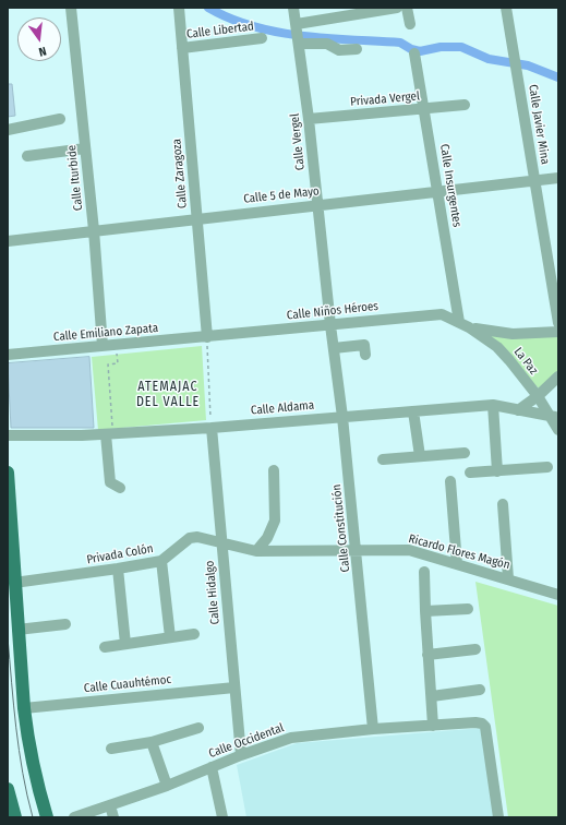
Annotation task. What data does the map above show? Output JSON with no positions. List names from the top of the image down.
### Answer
{
  "streets": {
    "street": [
      "Calle Libertad",
      "Privada Vergel",
      "Calle Javier Mina",
      "Calle Vergel",
      "Calle Zaragoza",
      "Calle Iturbide",
      "Calle Insurgentes",
      "Calle 5 de Mayo",
      "Calle Niños Héroes",
      "Calle Emiliano Zapata",
      "La Paz",
      "Calle Aldama",
      "Calle Constitución",
      "Ricardo Flores Magón",
      "Privada Colón",
      "Calle Hidalgo",
      "Calle Cuauhtémoc",
      "Calle Occidental"
    ]
  },
  "crossings": [
    ["Calle Libertad", "Calle Zaragoza"],
    ["Privada Vergel", "Calle Vergel"],
    ["Privada Vergel", "Calle Insurgentes"],
    ["Calle Javier Mina", "Calle 5 de Mayo"],
    ["Calle Vergel", "Calle 5 de Mayo"],
    ["Calle Vergel", "Calle Niños Héroes"],
    ["Calle Vergel", "Calle Constitución"],
    ["Calle Zaragoza", "Calle 5 de Mayo"],
    ["Calle Zaragoza", "Calle Niños Héroes"],
    ["Calle Zaragoza", "Calle Emiliano Zapata"],
    ["Calle Iturbide", "Calle 5 de Mayo"],
    ["Calle Iturbide", "Calle Emiliano Zapata"],
    ["Calle Insurgentes", "Calle 5 de Mayo"],
    ["Calle Insurgentes", "Calle Niños Héroes"],
    ["Calle Insurgentes", "La Paz"],
    ["Calle Niños Héroes", "Calle Emiliano Zapata"],
    ["Calle Niños Héroes", "La Paz"],
    ["Calle Niños Héroes", "Calle Constitución"],
    ["La Paz", "Calle Aldama"],
    ["Calle Aldama", "Calle Constitución"],
    ["Calle Aldama", "Calle Hidalgo"],
    ["Calle Constitución", "Ricardo Flores Magón"],
    ["Calle Constitución", "Calle Occidental"],
    ["Ricardo Flores Magón", "Privada Colón"],
    ["Ricardo Flores Magón", "Calle Hidalgo"],
    ["Privada Colón", "Calle Hidalgo"],
    ["Calle Hidalgo", "Calle Cuauhtémoc"],
    ["Calle Hidalgo", "Calle Occidental"]
  ],
  "districts": ["ATEMAJAC DEL VALLE"],
  "north": "bottom"
}
